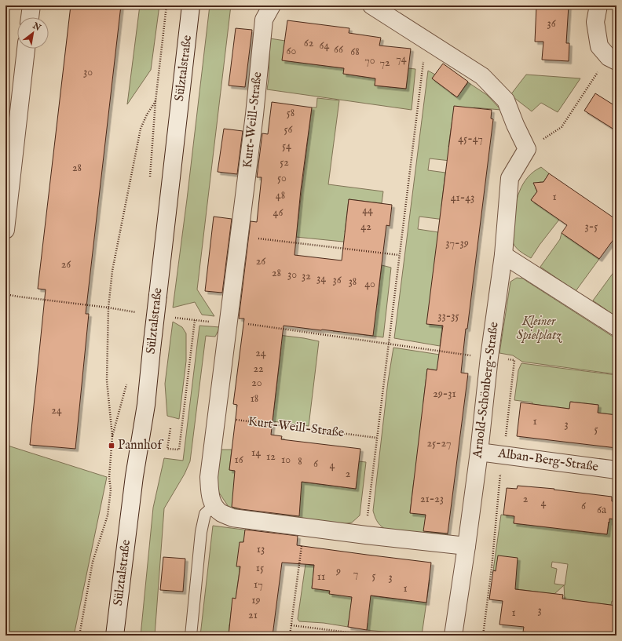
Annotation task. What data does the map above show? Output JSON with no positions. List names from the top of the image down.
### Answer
{
  "streets": {
    "street": [
      "Sülztalstraße",
      "Kurt-Weill-Straße",
      "Arnold-Schönberg-Straße",
      "Alban-Berg-Straße"
    ]
  },
  "crossings": [
    ["Arnold-Schönberg-Straße", "Alban-Berg-Straße"]
  ],
  "parks": ["Kleiner Spielplatz"],
  "places": {
    "transit": ["Pannhof"]
  },
  "house_numbers": [
    "36",
    "62",
    "64",
    "66",
    "60",
    "68",
    "74",
    "70",
    "72",
    "30",
    "58",
    "56",
    "45-47",
    "54",
    "52",
    "28",
    "50",
    "48",
    "1",
    "41-43",
    "44",
    "46",
    "42",
    "3-5",
    "37-39",
    "26",
    "26",
    "28",
    "30",
    "32",
    "34",
    "36",
    "38",
    "40",
    "33-35",
    "24",
    "22",
    "20",
    "29-31",
    "18",
    "24",
    "1",
    "3",
    "5",
    "25-27",
    "14",
    "12",
    "16",
    "10",
    "8",
    "6",
    "4",
    "2",
    "21-23",
    "2",
    "4",
    "6",
    "6a",
    "13",
    "15",
    "9",
    "7",
    "5",
    "11",
    "3",
    "17",
    "1",
    "19",
    "3",
    "1",
    "21"
  ],
  "north": "top right"
}
